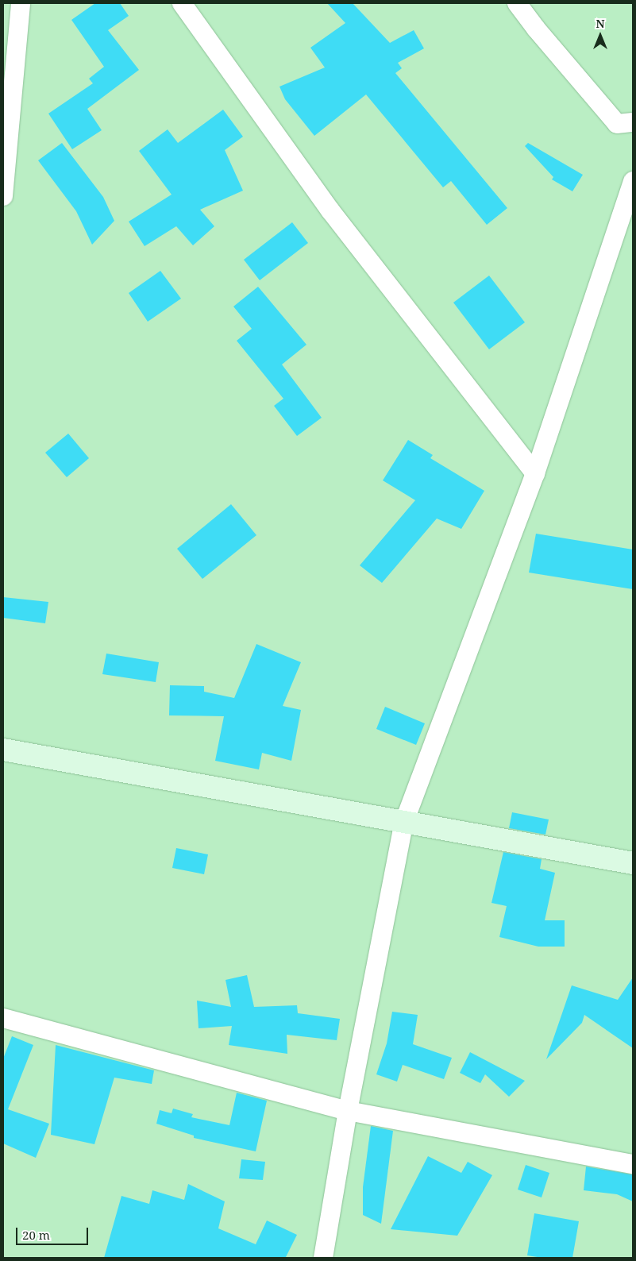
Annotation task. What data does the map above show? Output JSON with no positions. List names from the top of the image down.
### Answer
{
  "scale_bar": "20 m",
  "north": "top"
}
